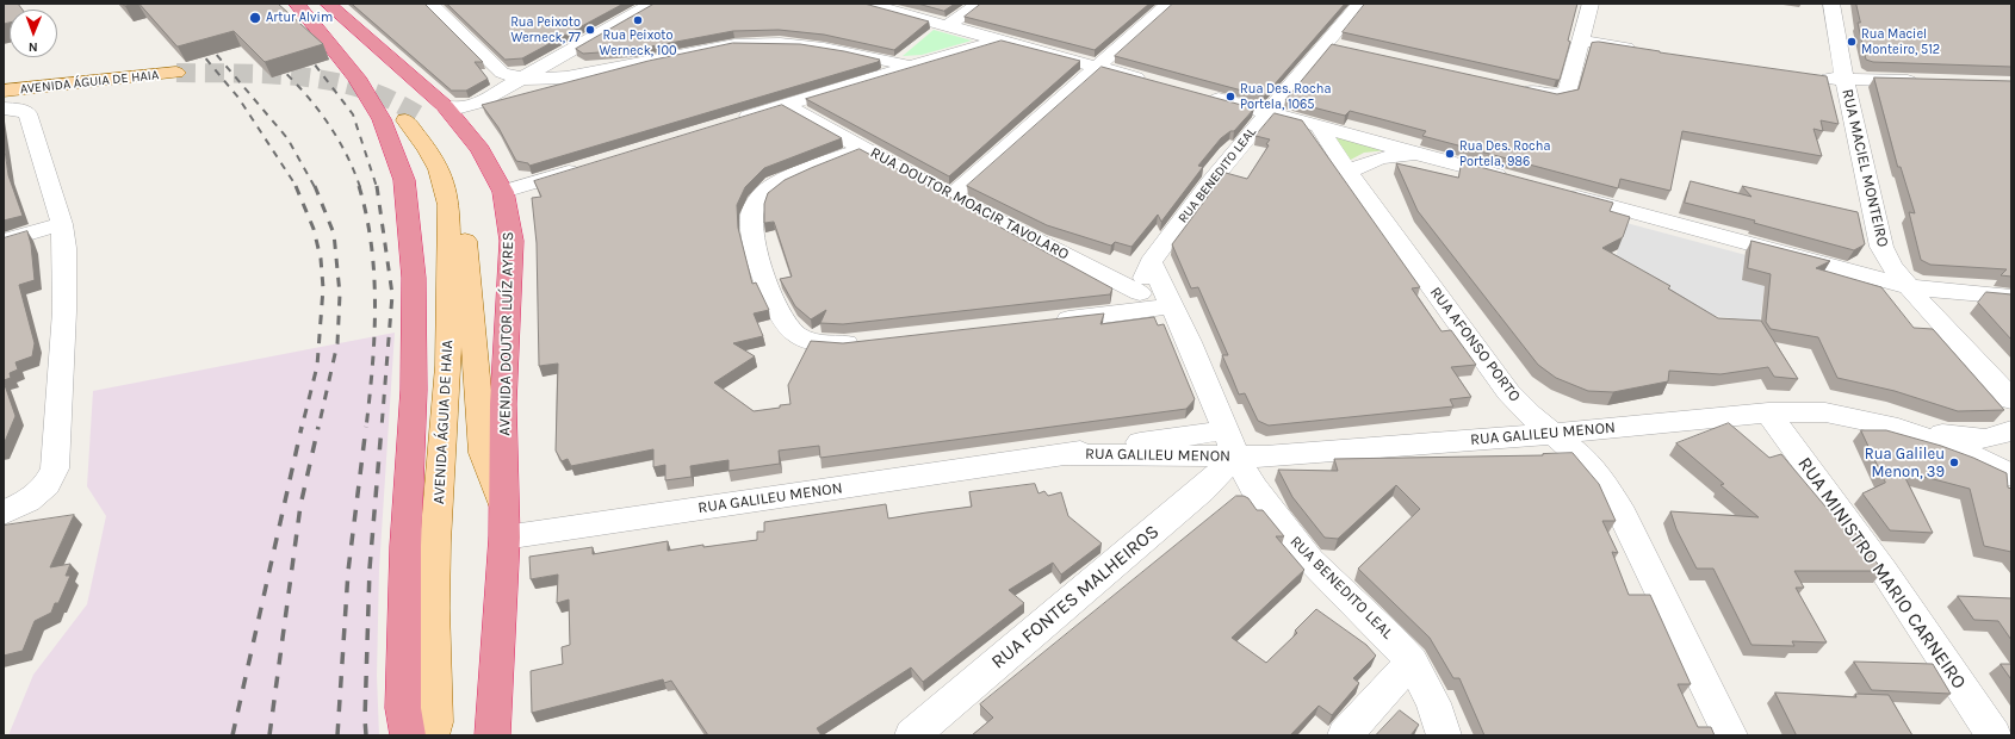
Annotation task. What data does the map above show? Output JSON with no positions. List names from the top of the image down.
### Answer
{
  "streets": {
    "highway": ["AVENIDA DOUTOR LUÍZ AYRES"],
    "main road": ["AVENIDA ÁGUIA DE HAIA"],
    "street": [
      "RUA MACIEL MONTEIRO",
      "RUA BENEDITO LEAL",
      "RUA DOUTOR MOACIR TAVOLARO",
      "RUA AFONSO PORTO",
      "RUA GALILEU MENON",
      "RUA MINISTRO MARIO CARNEIRO",
      "RUA FONTES MALHEIROS"
    ]
  },
  "crossings": [
    ["AVENIDA ÁGUIA DE HAIA", "AVENIDA DOUTOR LUÍZ AYRES"],
    ["AVENIDA ÁGUIA DE HAIA", "RUA GALILEU MENON"],
    ["RUA BENEDITO LEAL", "RUA DOUTOR MOACIR TAVOLARO"],
    ["RUA BENEDITO LEAL", "RUA GALILEU MENON"],
    ["RUA BENEDITO LEAL", "RUA FONTES MALHEIROS"],
    ["AVENIDA DOUTOR LUÍZ AYRES", "RUA GALILEU MENON"],
    ["RUA AFONSO PORTO", "RUA GALILEU MENON"],
    ["RUA GALILEU MENON", "RUA MINISTRO MARIO CARNEIRO"],
    ["RUA GALILEU MENON", "RUA FONTES MALHEIROS"]
  ],
  "places": [
    "Artur Alvim",
    "Rua Peixoto Werneck, 100",
    "Rua Peixoto Werneck, 77",
    "Rua Maciel Monteiro, 512",
    "Rua Des. Rocha Portela, 1065",
    "Rua Des. Rocha Portela, 986",
    "Rua Galileu Menon, 39"
  ],
  "north": "bottom"
}
